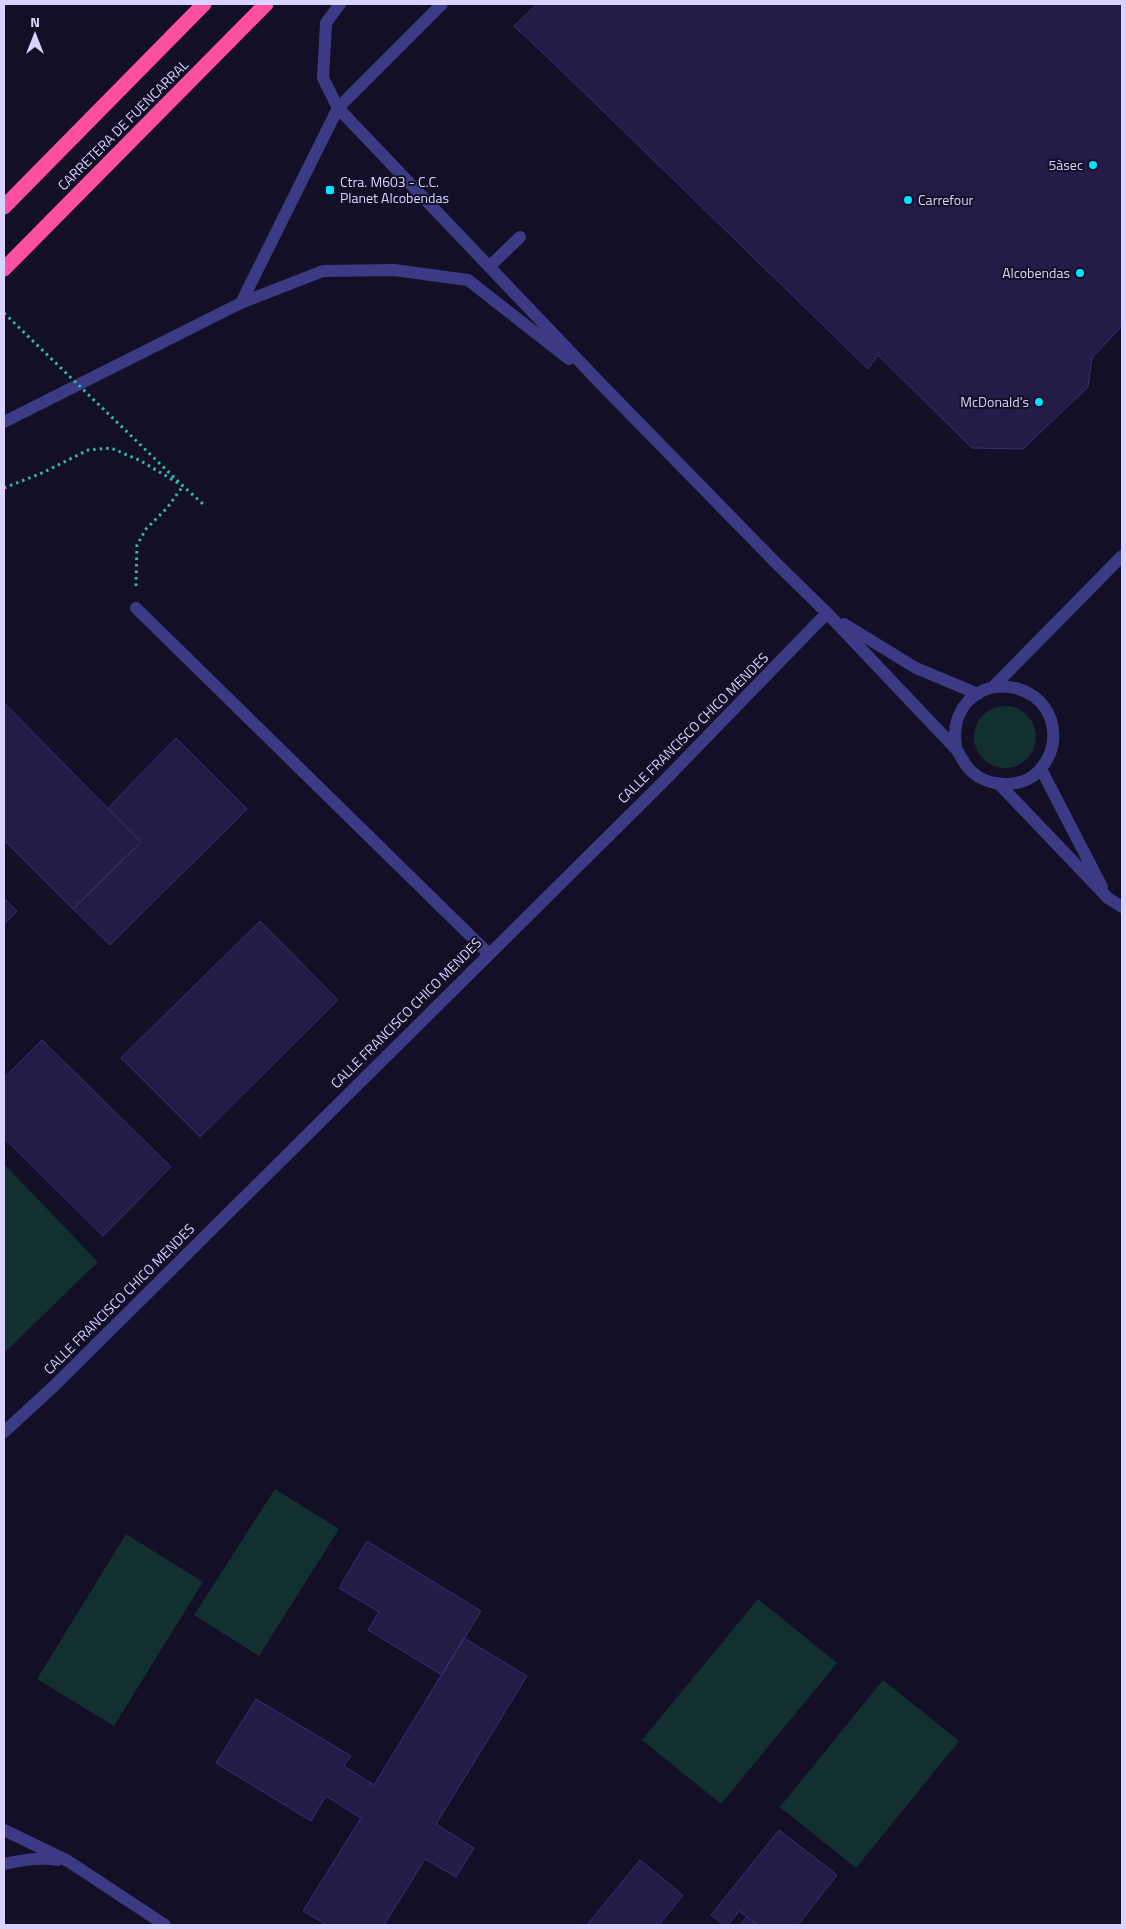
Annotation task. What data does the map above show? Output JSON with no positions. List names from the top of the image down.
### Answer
{
  "streets": {
    "highway": ["CARRETERA DE FUENCARRAL"],
    "street": ["CALLE FRANCISCO CHICO MENDES"]
  },
  "places": {
    "other": [
      "5àsec",
      "Carrefour",
      "Alcobendas",
      "McDonald's"
    ],
    "transit": ["Ctra. M603 - C.C. Planet Alcobendas"]
  },
  "north": "top"
}
